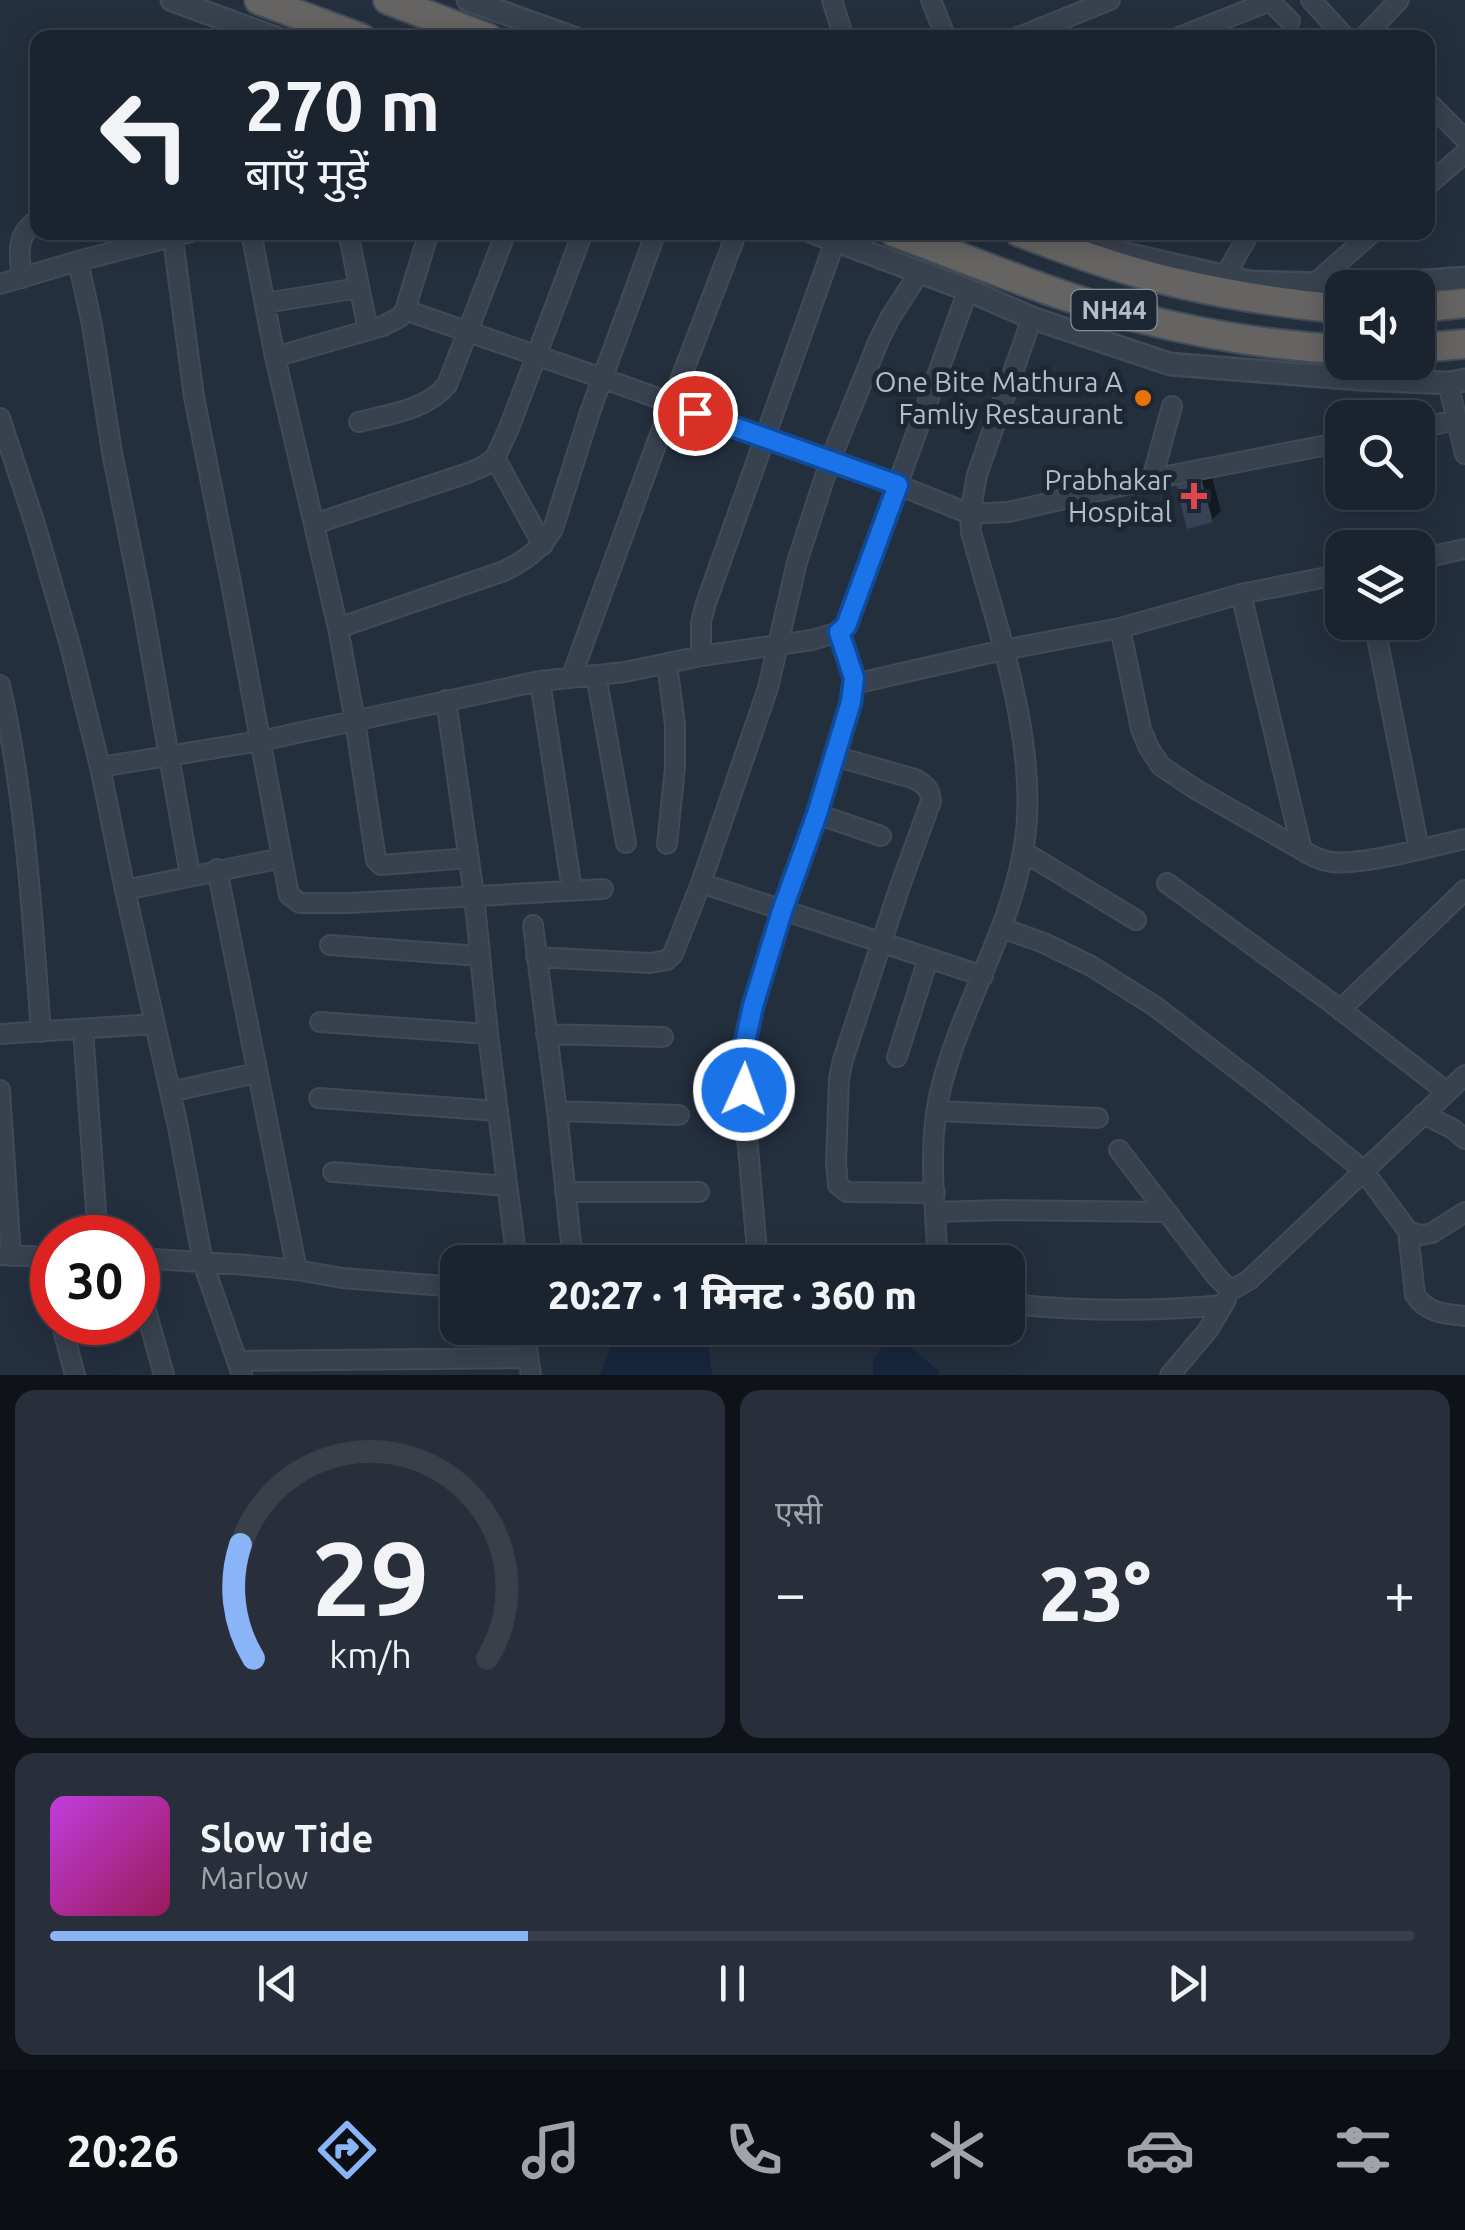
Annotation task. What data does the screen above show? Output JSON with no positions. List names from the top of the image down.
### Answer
{
  "streets": {
    "highway": ["NH44"]
  },
  "places": {
    "other": ["One Bite Mathura A Famliy Restaurant"],
    "health": ["Prabhakar Hospital"]
  },
  "page": {
    "turn": ["270 m", "बाएँ मुड़ें"],
    "limit": "30",
    "trip": "20:27 · 1 मिनट · 360 m",
    "tile": "एसी",
    "heat": ["−", "23°", "+"],
    "song": ["Slow Tide", "Marlow"],
    "tabs": "20:26",
    "gauge": ["29", "km/h"]
  }
}
